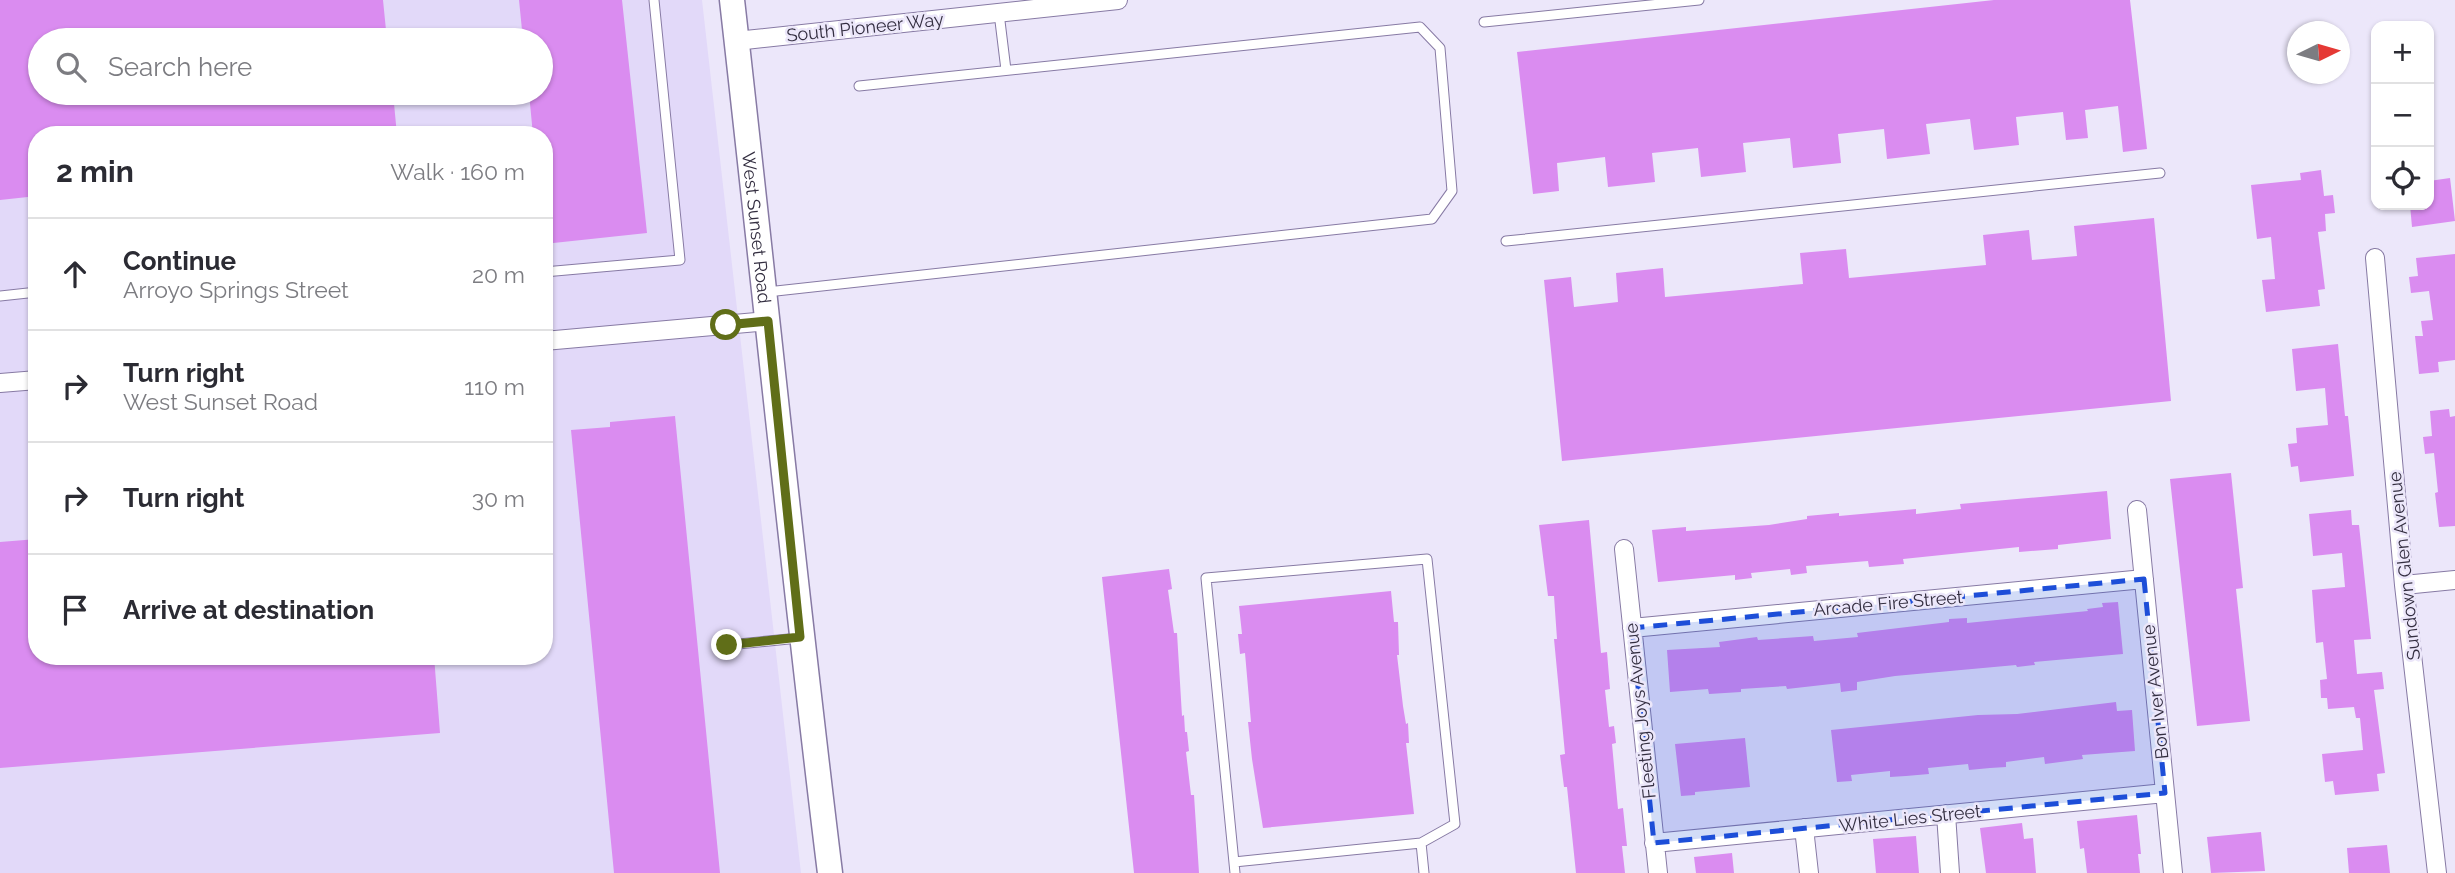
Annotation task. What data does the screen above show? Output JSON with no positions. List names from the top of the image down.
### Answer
{
  "streets": {
    "main road": ["West Sunset Road"],
    "street": [
      "South Pioneer Way",
      "Sundown Glen Avenue",
      "Arcade Fire Street",
      "Bon Iver Avenue",
      "Fleeting Joys Avenue",
      "White Lies Street"
    ]
  },
  "crossings": [
    ["South Pioneer Way", "West Sunset Road"],
    ["Arcade Fire Street", "Bon Iver Avenue"],
    ["Arcade Fire Street", "Fleeting Joys Avenue"],
    ["Bon Iver Avenue", "White Lies Street"],
    ["Fleeting Joys Avenue", "White Lies Street"]
  ],
  "north": "right",
  "page": {
    "map_buttons": ["+", "−"],
    "search": "Search here",
    "heading": ["2 min", "Walk · 160 m"],
    "list": [
      ["Continue", "Arroyo Springs Street", "20 m"],
      ["Turn right", "West Sunset Road", "110 m"],
      ["Turn right", "30 m"],
      "Arrive at destination"
    ]
  }
}
